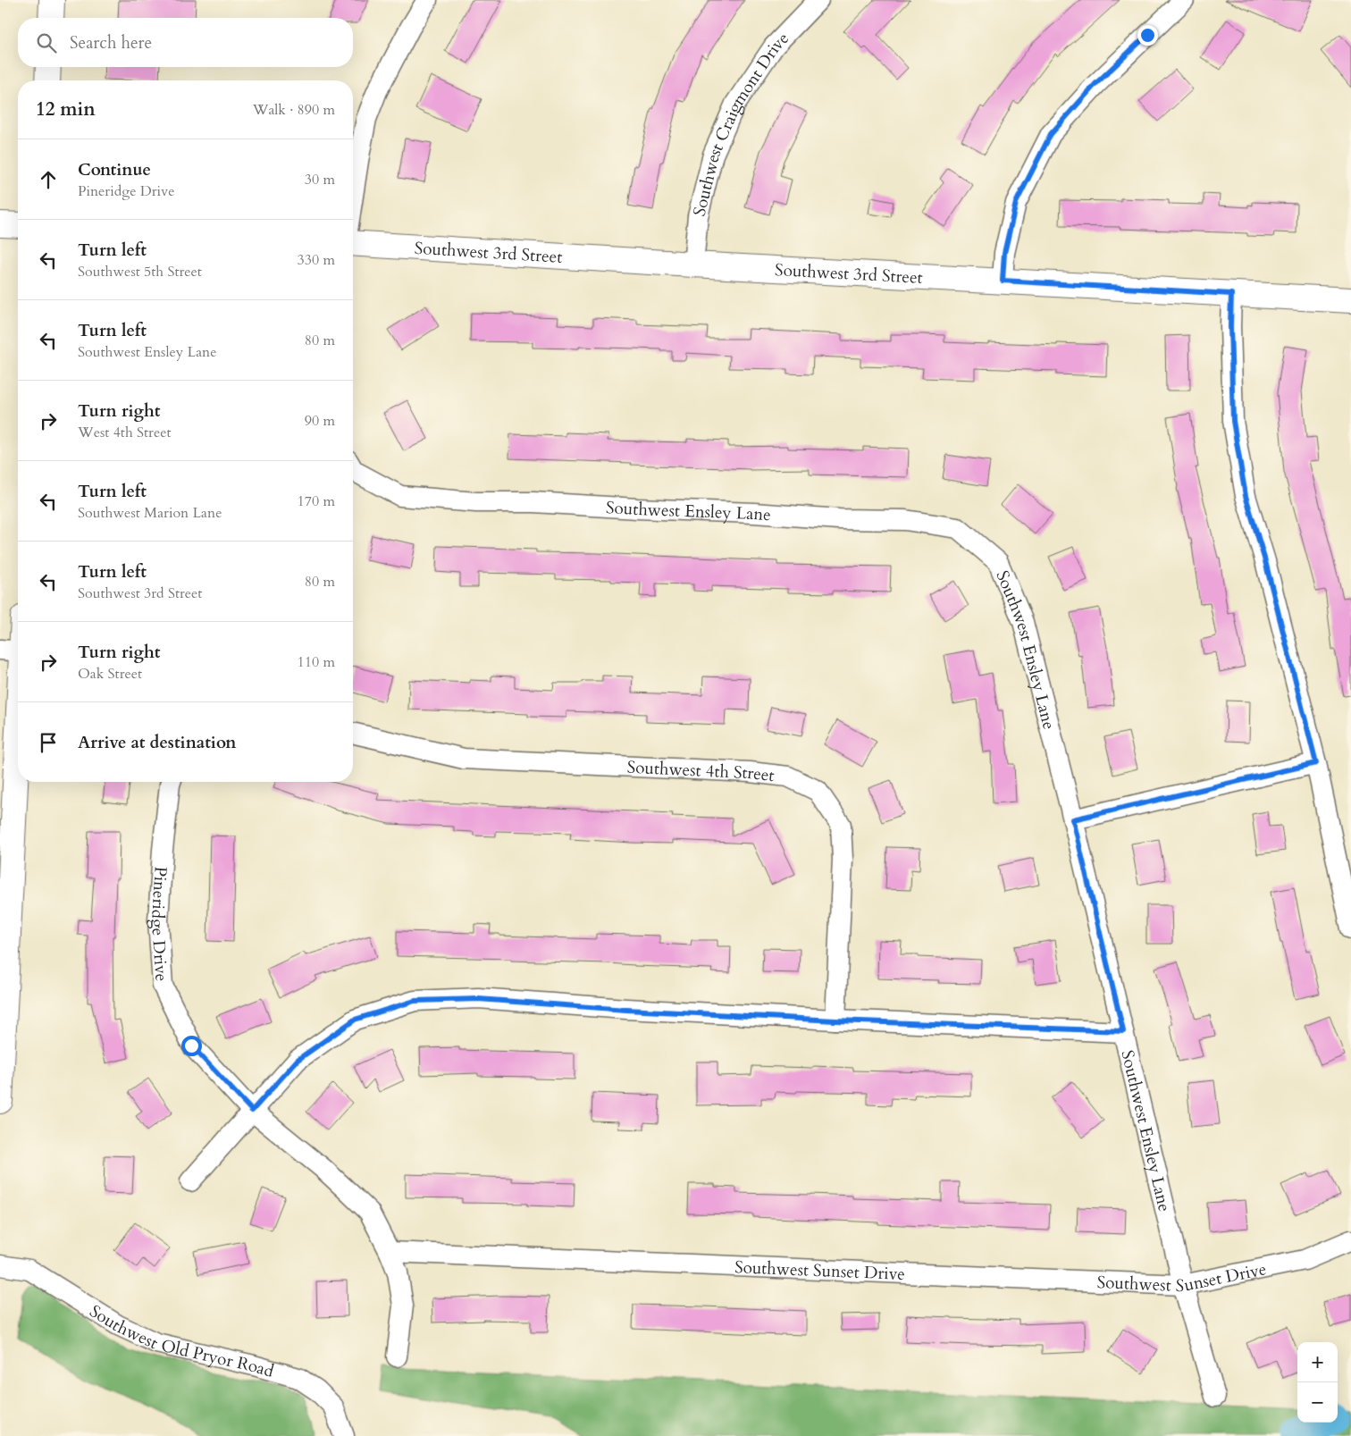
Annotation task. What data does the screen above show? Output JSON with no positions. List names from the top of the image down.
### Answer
{
  "streets": {
    "main road": ["Southwest 3rd Street"],
    "street": [
      "Southwest Craigmont Drive",
      "Southwest Ensley Lane",
      "Southwest 4th Street",
      "Pineridge Drive",
      "Southwest Sunset Drive",
      "Southwest Old Pryor Road"
    ]
  },
  "crossings": [
    ["Southwest Craigmont Drive", "Southwest 3rd Street"],
    ["Southwest Ensley Lane", "Southwest Sunset Drive"],
    ["Pineridge Drive", "Southwest Sunset Drive"]
  ],
  "page": {
    "search": "Search here",
    "heading": ["12 min", "Walk · 890 m"],
    "list": [
      ["Continue", "Pineridge Drive", "30 m"],
      ["Turn left", "Southwest 5th Street", "330 m"],
      ["Turn left", "Southwest Ensley Lane", "80 m"],
      ["Turn right", "West 4th Street", "90 m"],
      ["Turn left", "Southwest Marion Lane", "170 m"],
      ["Turn left", "Southwest 3rd Street", "80 m"],
      ["Turn right", "Oak Street", "110 m"],
      "Arrive at destination"
    ],
    "map_buttons": ["+", "−"]
  }
}
